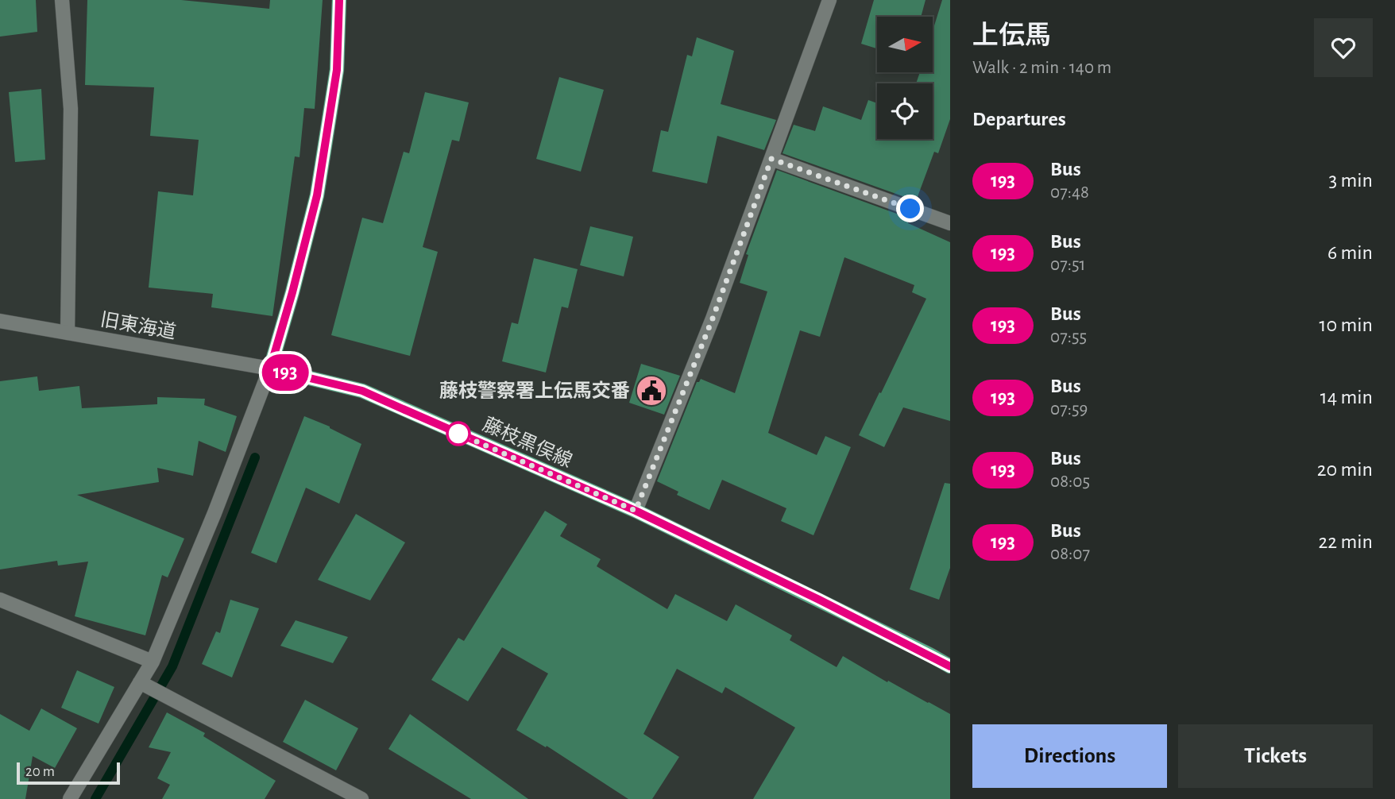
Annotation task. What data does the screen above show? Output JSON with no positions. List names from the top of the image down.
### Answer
{
  "streets": {
    "main road": ["藤枝黒俣線"],
    "street": ["旧東海道"]
  },
  "crossings": [
    ["旧東海道", "藤枝黒俣線"]
  ],
  "places": {
    "public building": ["藤枝警察署上伝馬交番"]
  },
  "lines": ["bus line 193"],
  "scale_bar": "20 m",
  "north": "right",
  "page": {
    "on_map": "193",
    "heading": [
      ["上伝馬", "Walk · 2 min · 140 m"],
      "Departures"
    ],
    "list": [
      {
        "mark": "193",
        "name": "Bus",
        "note": "07:48",
        "value": "3 min"
      },
      {
        "mark": "193",
        "name": "Bus",
        "note": "07:51",
        "value": "6 min"
      },
      {
        "mark": "193",
        "name": "Bus",
        "note": "07:55",
        "value": "10 min"
      },
      {
        "mark": "193",
        "name": "Bus",
        "note": "07:59",
        "value": "14 min"
      },
      {
        "mark": "193",
        "name": "Bus",
        "note": "08:05",
        "value": "20 min"
      },
      {
        "mark": "193",
        "name": "Bus",
        "note": "08:07",
        "value": "22 min"
      }
    ],
    "buttons": ["Directions", "Tickets"],
    "scale": "20 m"
  }
}
